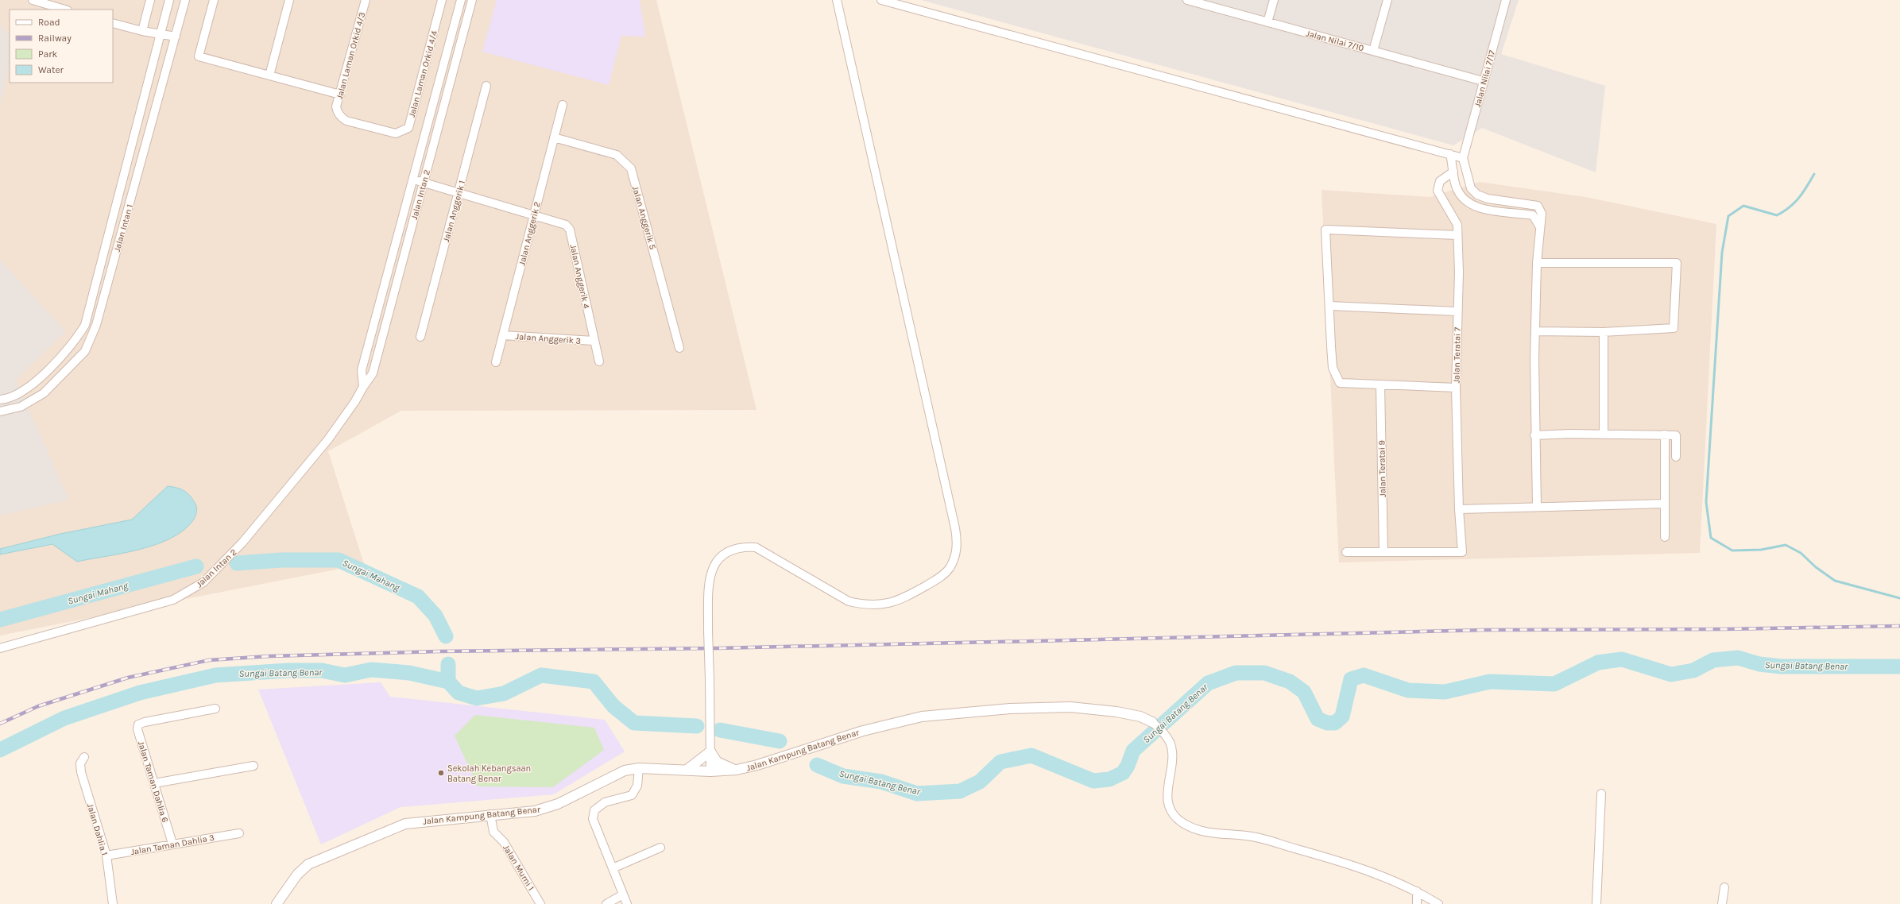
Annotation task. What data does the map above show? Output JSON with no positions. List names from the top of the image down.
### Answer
{
  "streets": {
    "street": [
      "Jalan Nilai 7/10",
      "Jalan Laman Orkid 4/3",
      "Jalan Laman Orkid 4/4",
      "Jalan Nilai 7/17",
      "Jalan Intan 2",
      "Jalan Anggerik 1",
      "Jalan Anggerik 5",
      "Jalan Intan 1",
      "Jalan Anggerik 2",
      "Jalan Anggerik 4",
      "Jalan Anggerik 3",
      "Jalan Teratai 7",
      "Jalan Teratai 9",
      "Jalan Kampung Batang Benar",
      "Jalan Taman Dahlia 6",
      "Jalan Dahlia 1",
      "Jalan Taman Dahlia 3",
      "Jalan Murni 1"
    ]
  },
  "crossings": [
    ["Jalan Nilai 7/10", "Jalan Nilai 7/17"],
    ["Jalan Laman Orkid 4/3", "Jalan Laman Orkid 4/4"],
    ["Jalan Intan 2", "Jalan Anggerik 4"],
    ["Jalan Anggerik 1", "Jalan Anggerik 4"],
    ["Jalan Anggerik 5", "Jalan Anggerik 2"],
    ["Jalan Anggerik 2", "Jalan Anggerik 4"],
    ["Jalan Anggerik 2", "Jalan Anggerik 3"],
    ["Jalan Anggerik 4", "Jalan Anggerik 3"],
    ["Jalan Teratai 7", "Jalan Teratai 9"],
    ["Jalan Kampung Batang Benar", "Jalan Murni 1"],
    ["Jalan Taman Dahlia 6", "Jalan Taman Dahlia 3"],
    ["Jalan Dahlia 1", "Jalan Taman Dahlia 3"]
  ],
  "water": ["Sungai Mahang", "Sungai Batang Benar"],
  "places": ["Sekolah Kebangsaan Batang Benar"],
  "legend": [
    "Road",
    "Railway",
    "Park",
    "Water"
  ]
}
